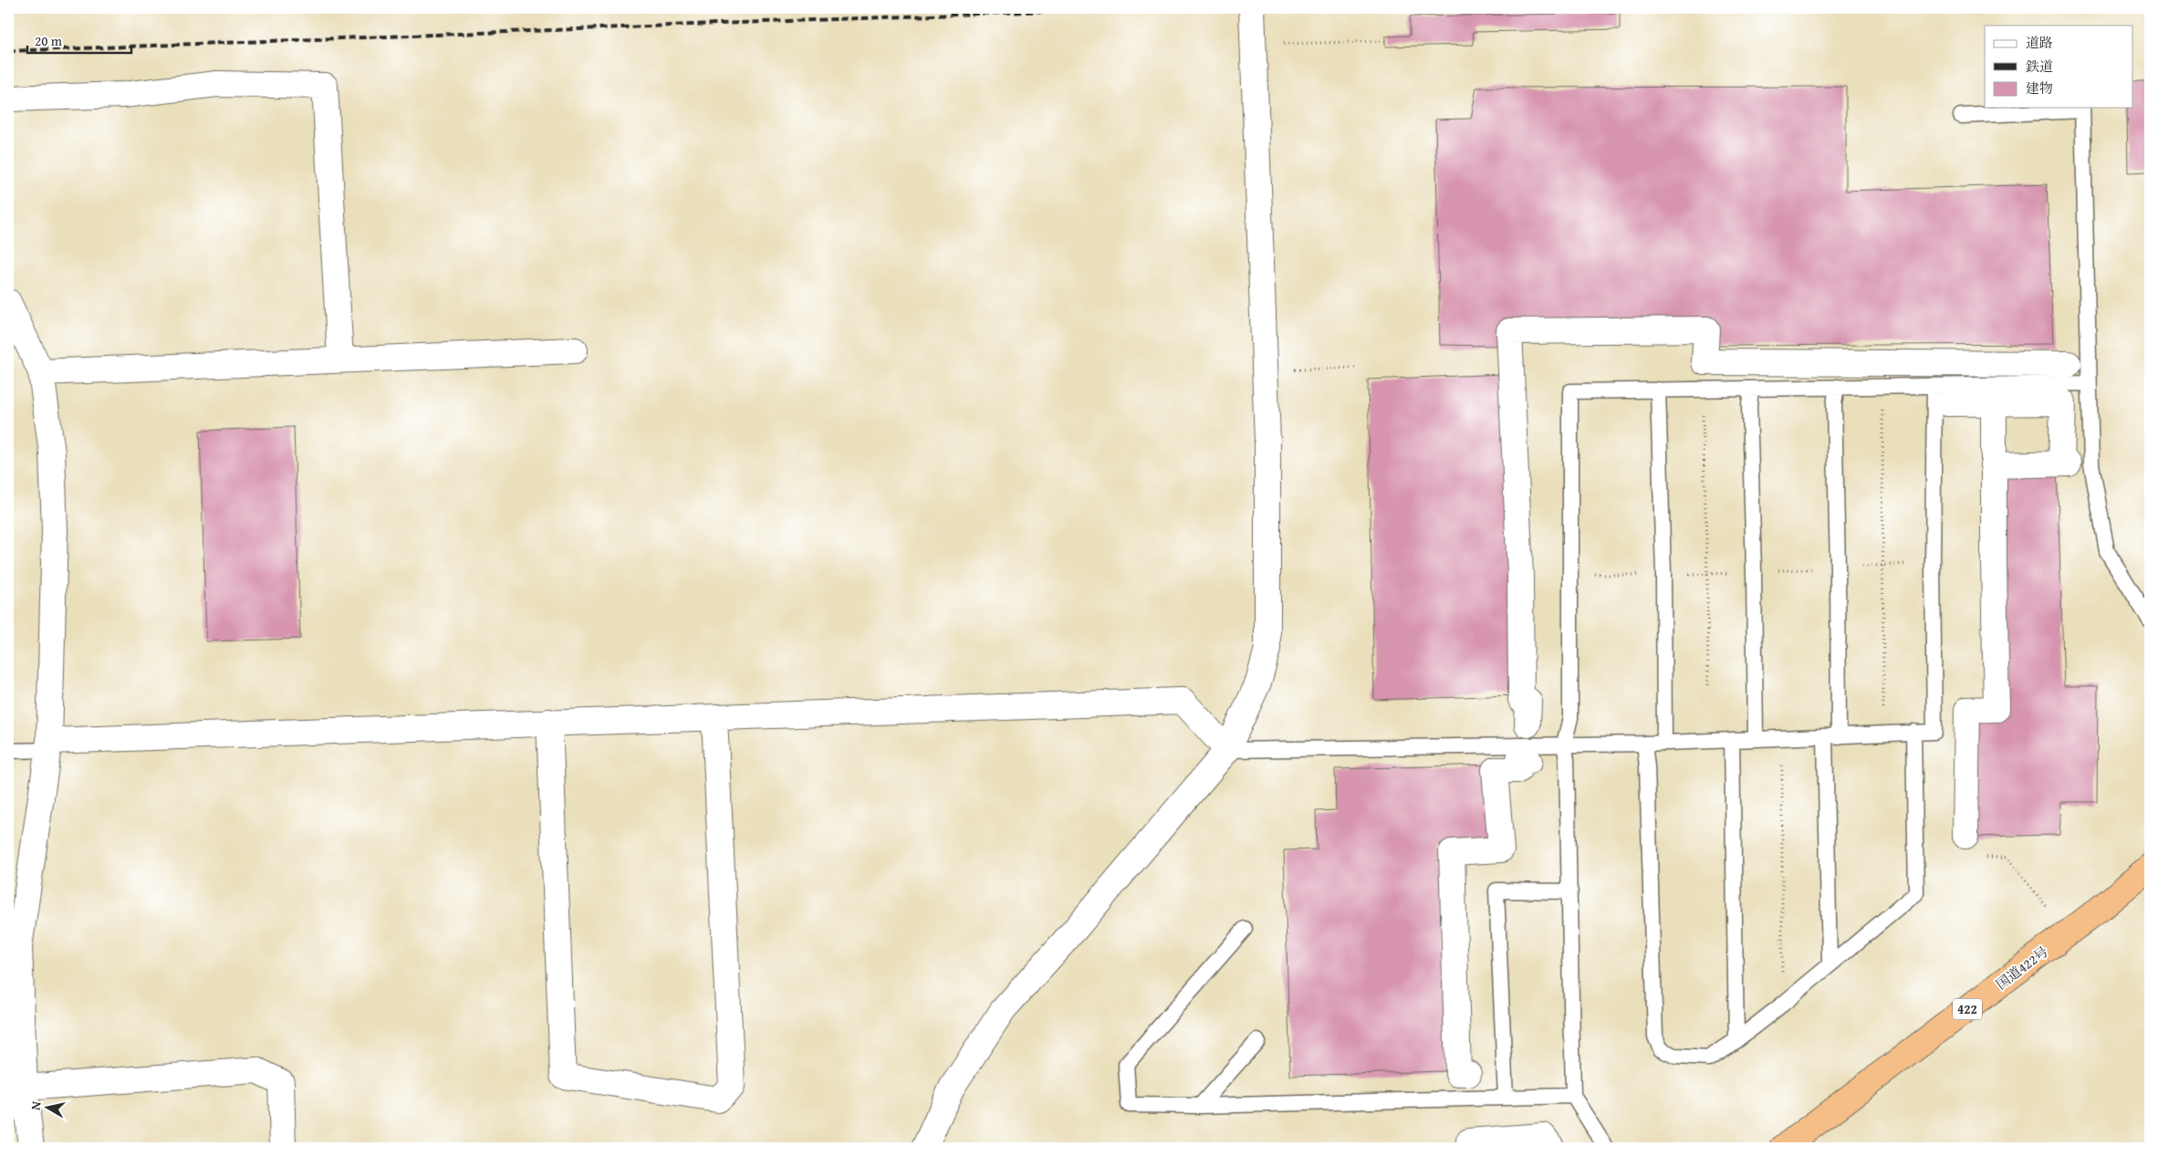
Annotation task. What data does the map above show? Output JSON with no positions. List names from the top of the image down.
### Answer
{
  "streets": {
    "highway": ["国道422号", "422"]
  },
  "legend": ["道路", "鉄道", "建物"],
  "scale_bar": "20 m",
  "north": "left"
}
